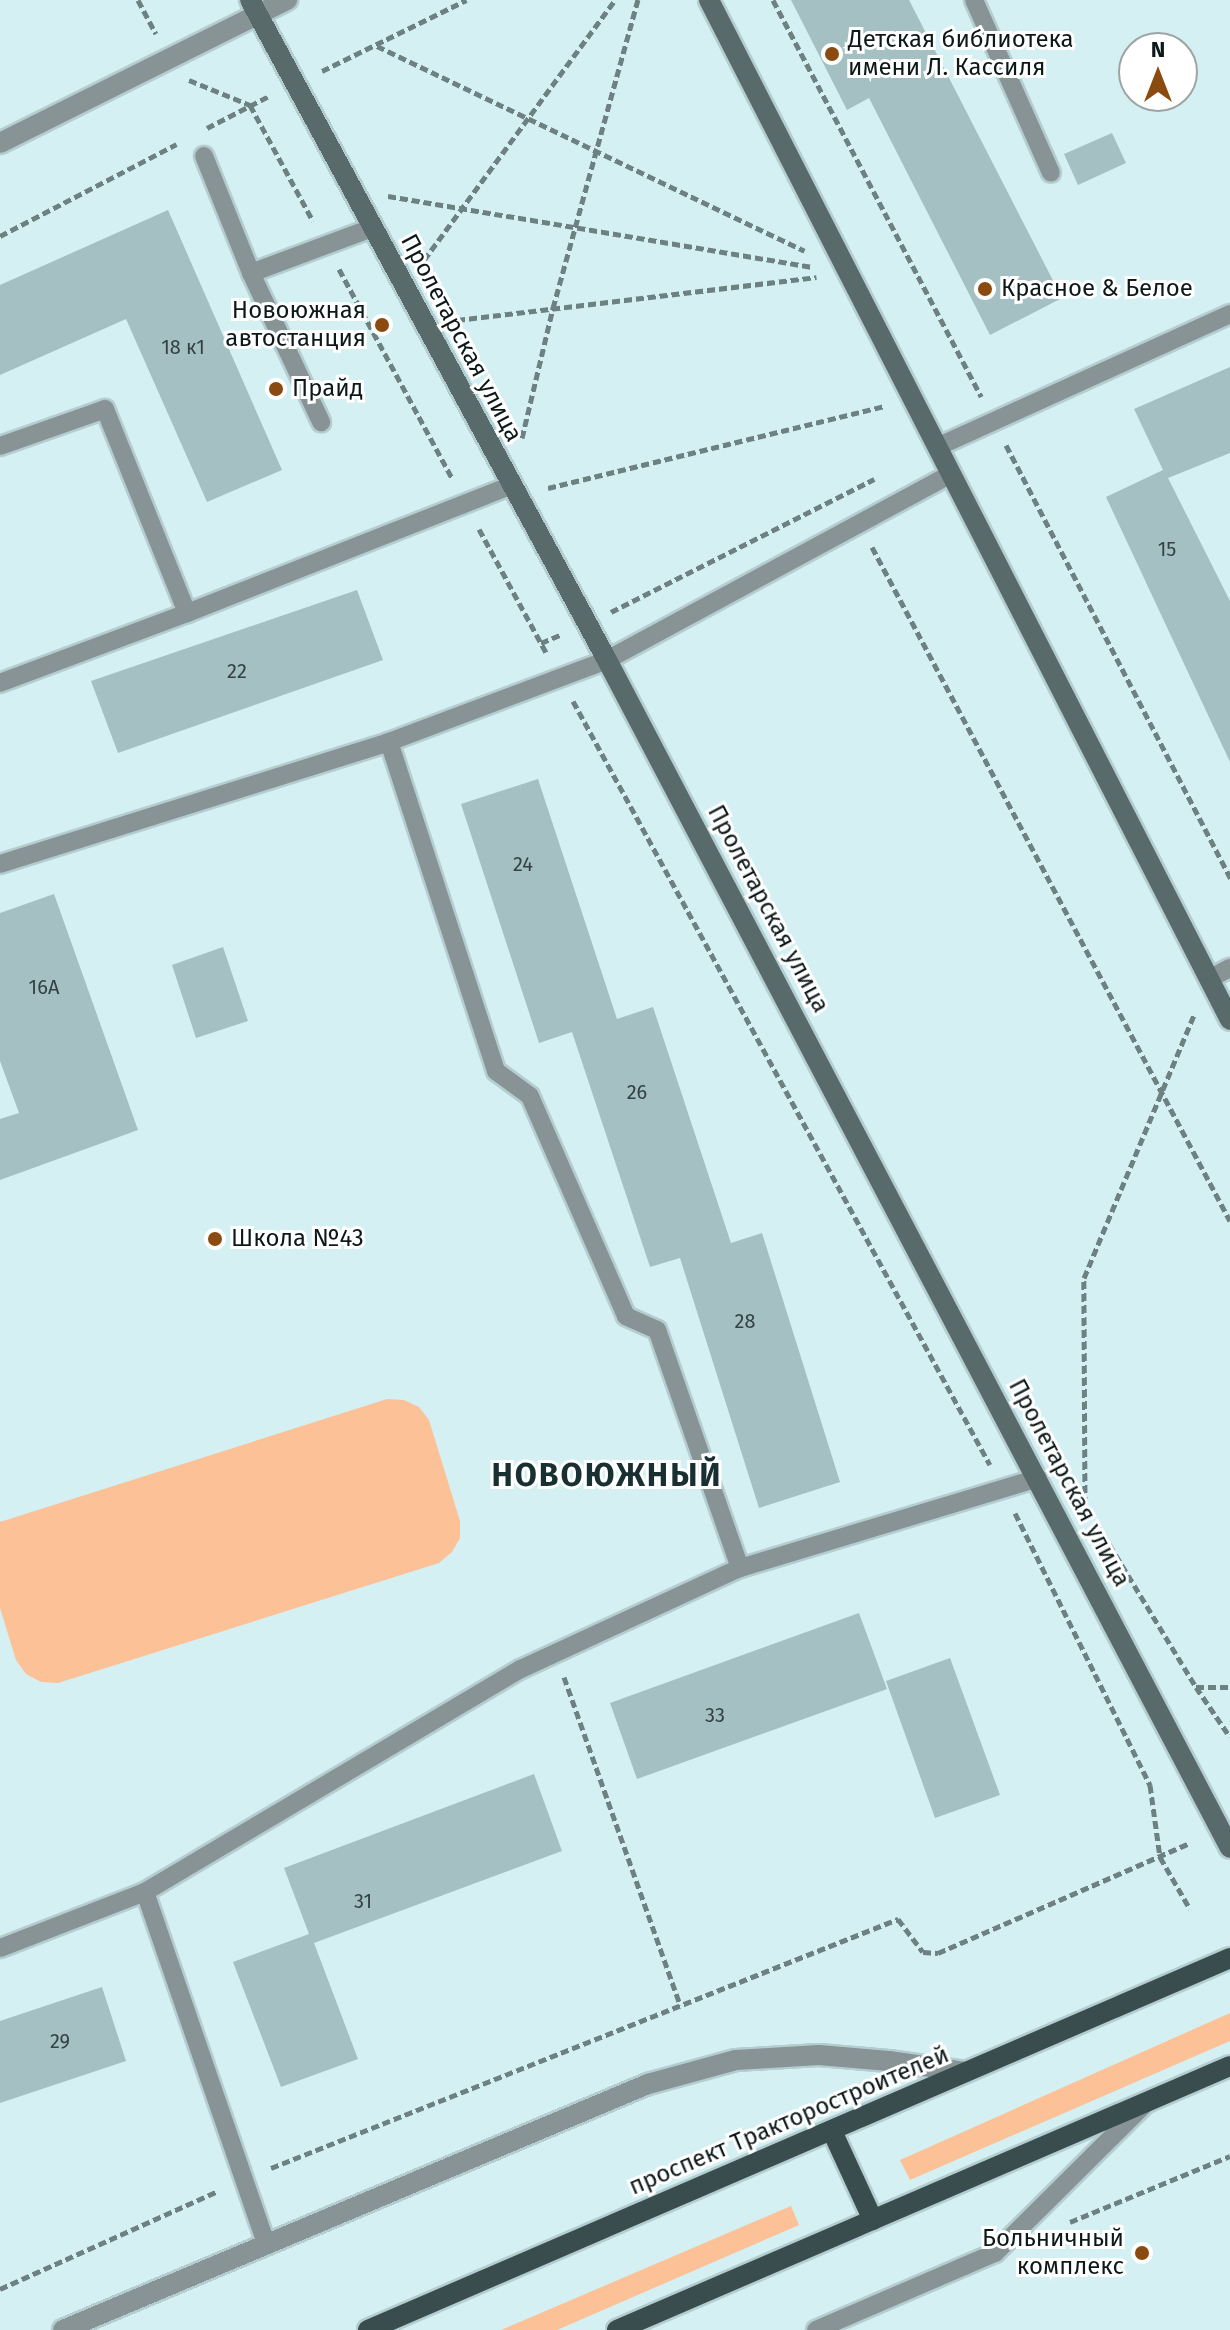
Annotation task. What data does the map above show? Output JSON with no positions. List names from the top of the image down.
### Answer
{
  "streets": {
    "main road": ["проспект Тракторостроителей"],
    "street": ["Пролетарская улица"]
  },
  "districts": ["НОВОЮЖНЫЙ"],
  "places": [
    "Детская библиотека имени Л. Кассиля",
    "Красное & Белое",
    "Новоюжная автостанция",
    "Прайд",
    "Школа №43",
    "Больничный комплекс"
  ],
  "house_numbers": [
    "18 к1",
    "15",
    "22",
    "24",
    "16А",
    "26",
    "28",
    "33",
    "31",
    "29"
  ],
  "north": "top"
}
